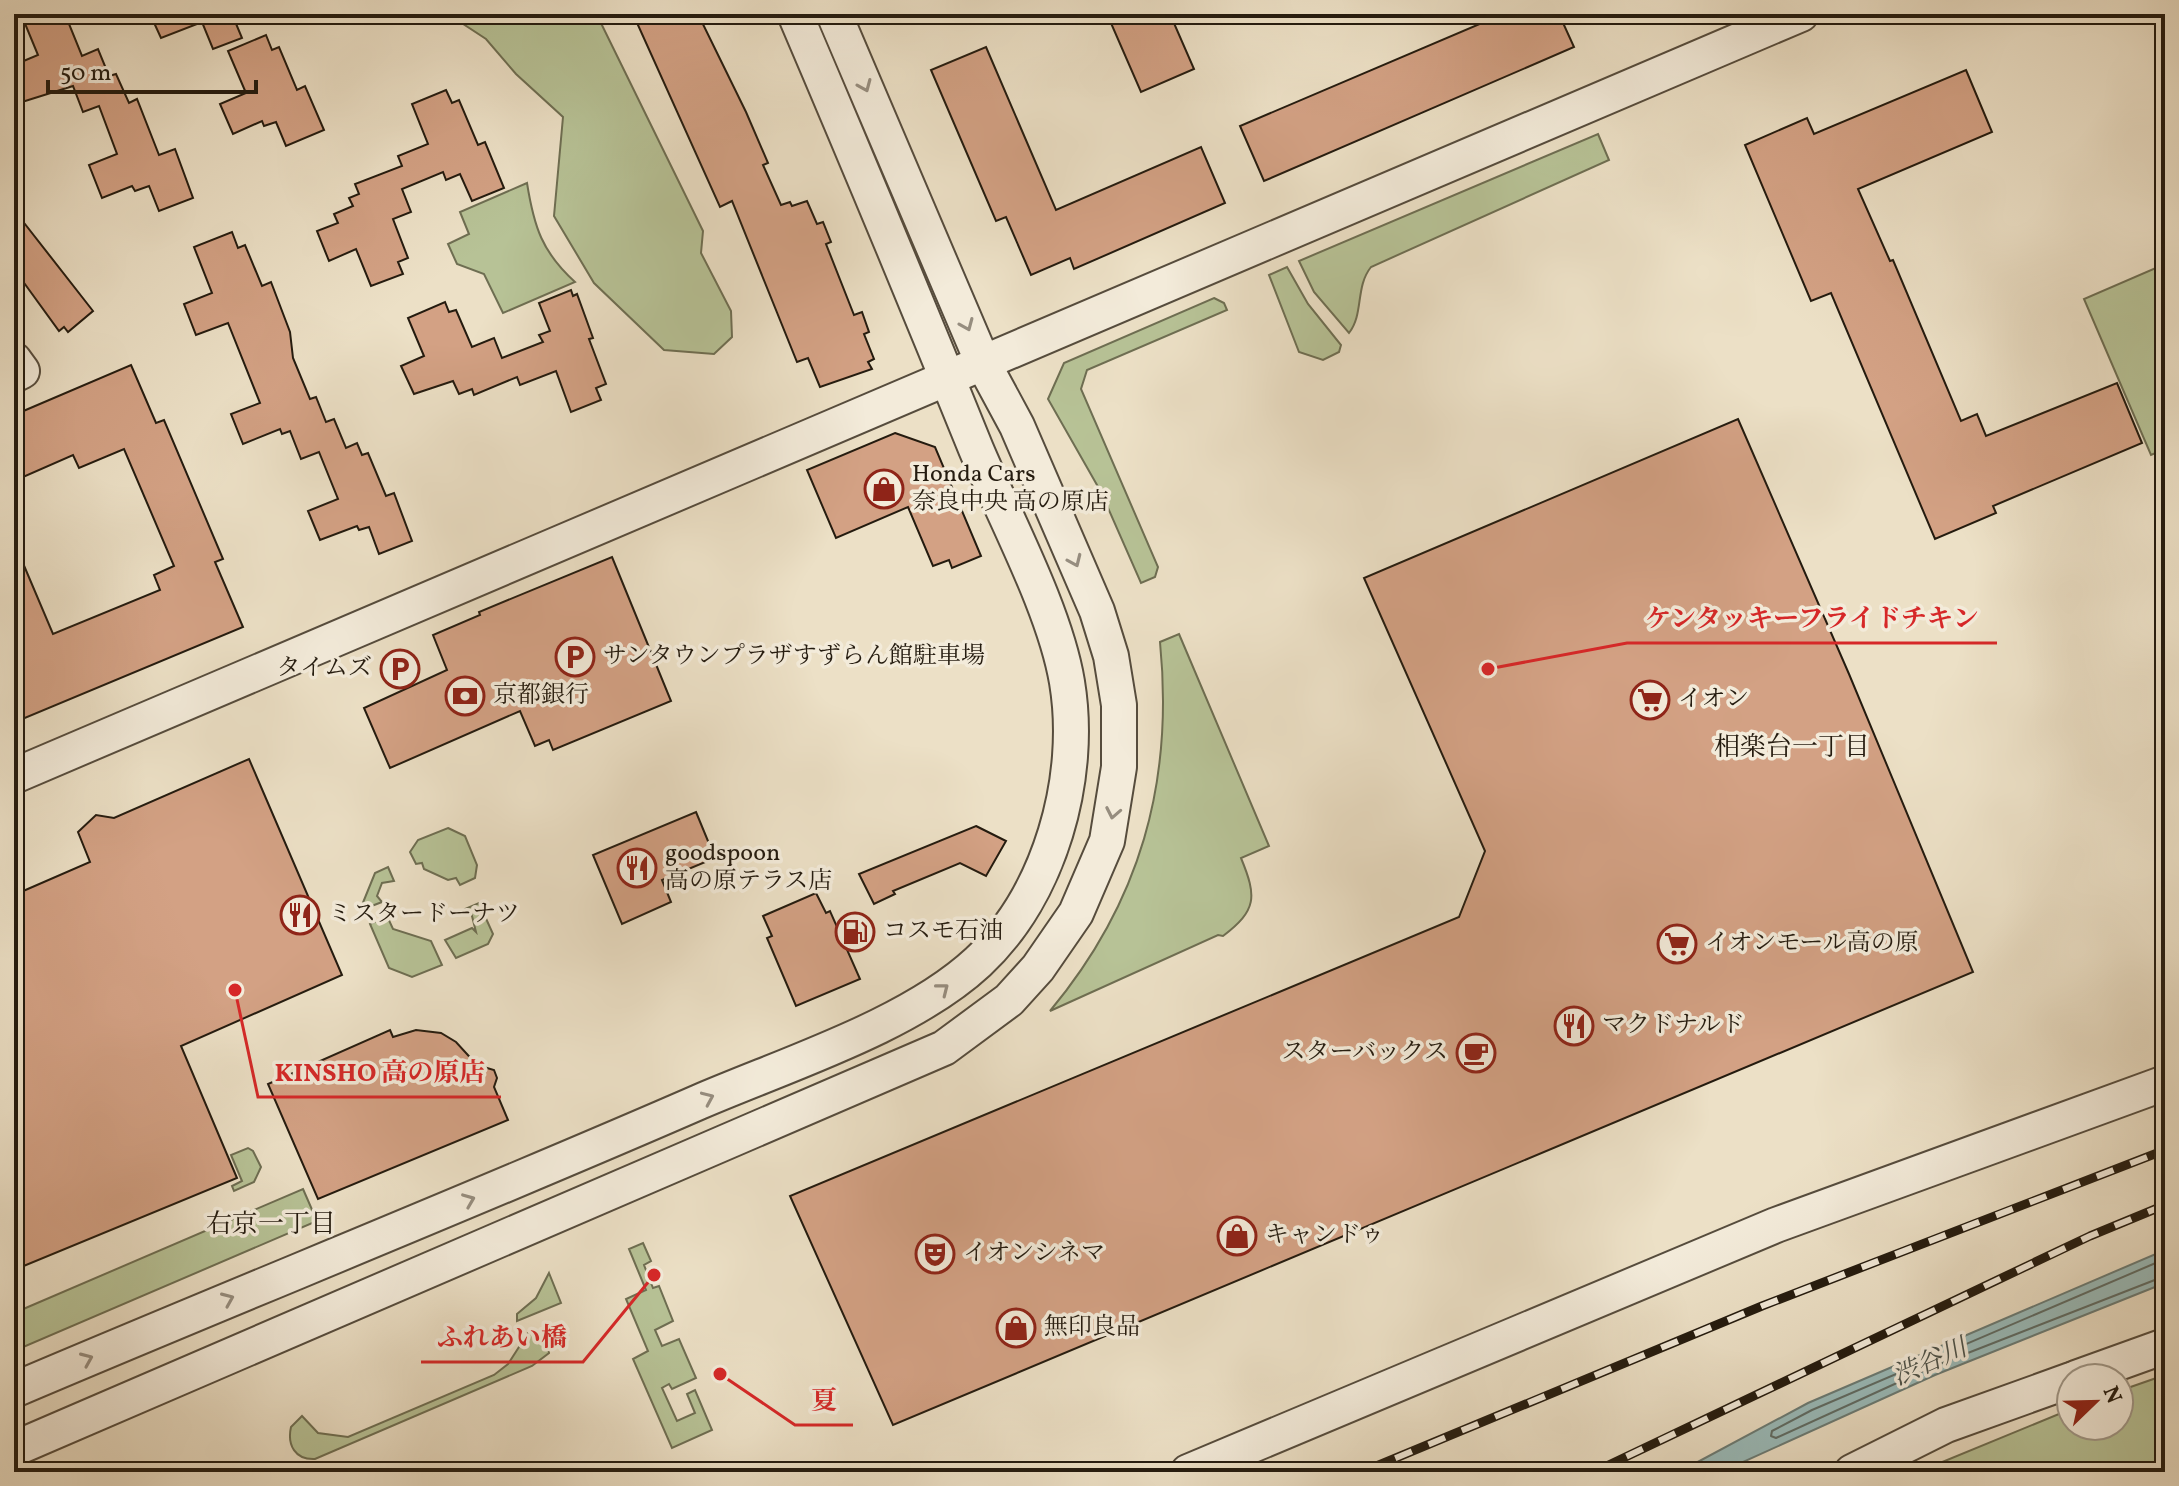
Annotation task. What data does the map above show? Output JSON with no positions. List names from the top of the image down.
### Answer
{
  "districts": ["相楽台一丁目", "右京一丁目"],
  "water": ["渋谷川"],
  "places": {
    "shop": ["Honda Cars 奈良中央 高の原店", "キャンドゥ", "無印良品"],
    "parking": ["サンタウンプラザすずらん館駐車場", "タイムズ"],
    "other": [
      "ケンタッキーフライドチキン",
      "KINSHO 高の原店",
      "ふれあい橋",
      "夏"
    ],
    "bank": ["京都銀行"],
    "supermarket": ["イオン", "イオンモール高の原"],
    "restaurant": ["goodspoon 高の原テラス店", "ミスタードーナツ", "マクドナルド"],
    "fuel station": ["コスモ石油"],
    "cafe": ["スターバックス"],
    "theatre": ["イオンシネマ"]
  },
  "scale_bar": "50 m",
  "north": "top right"
}
